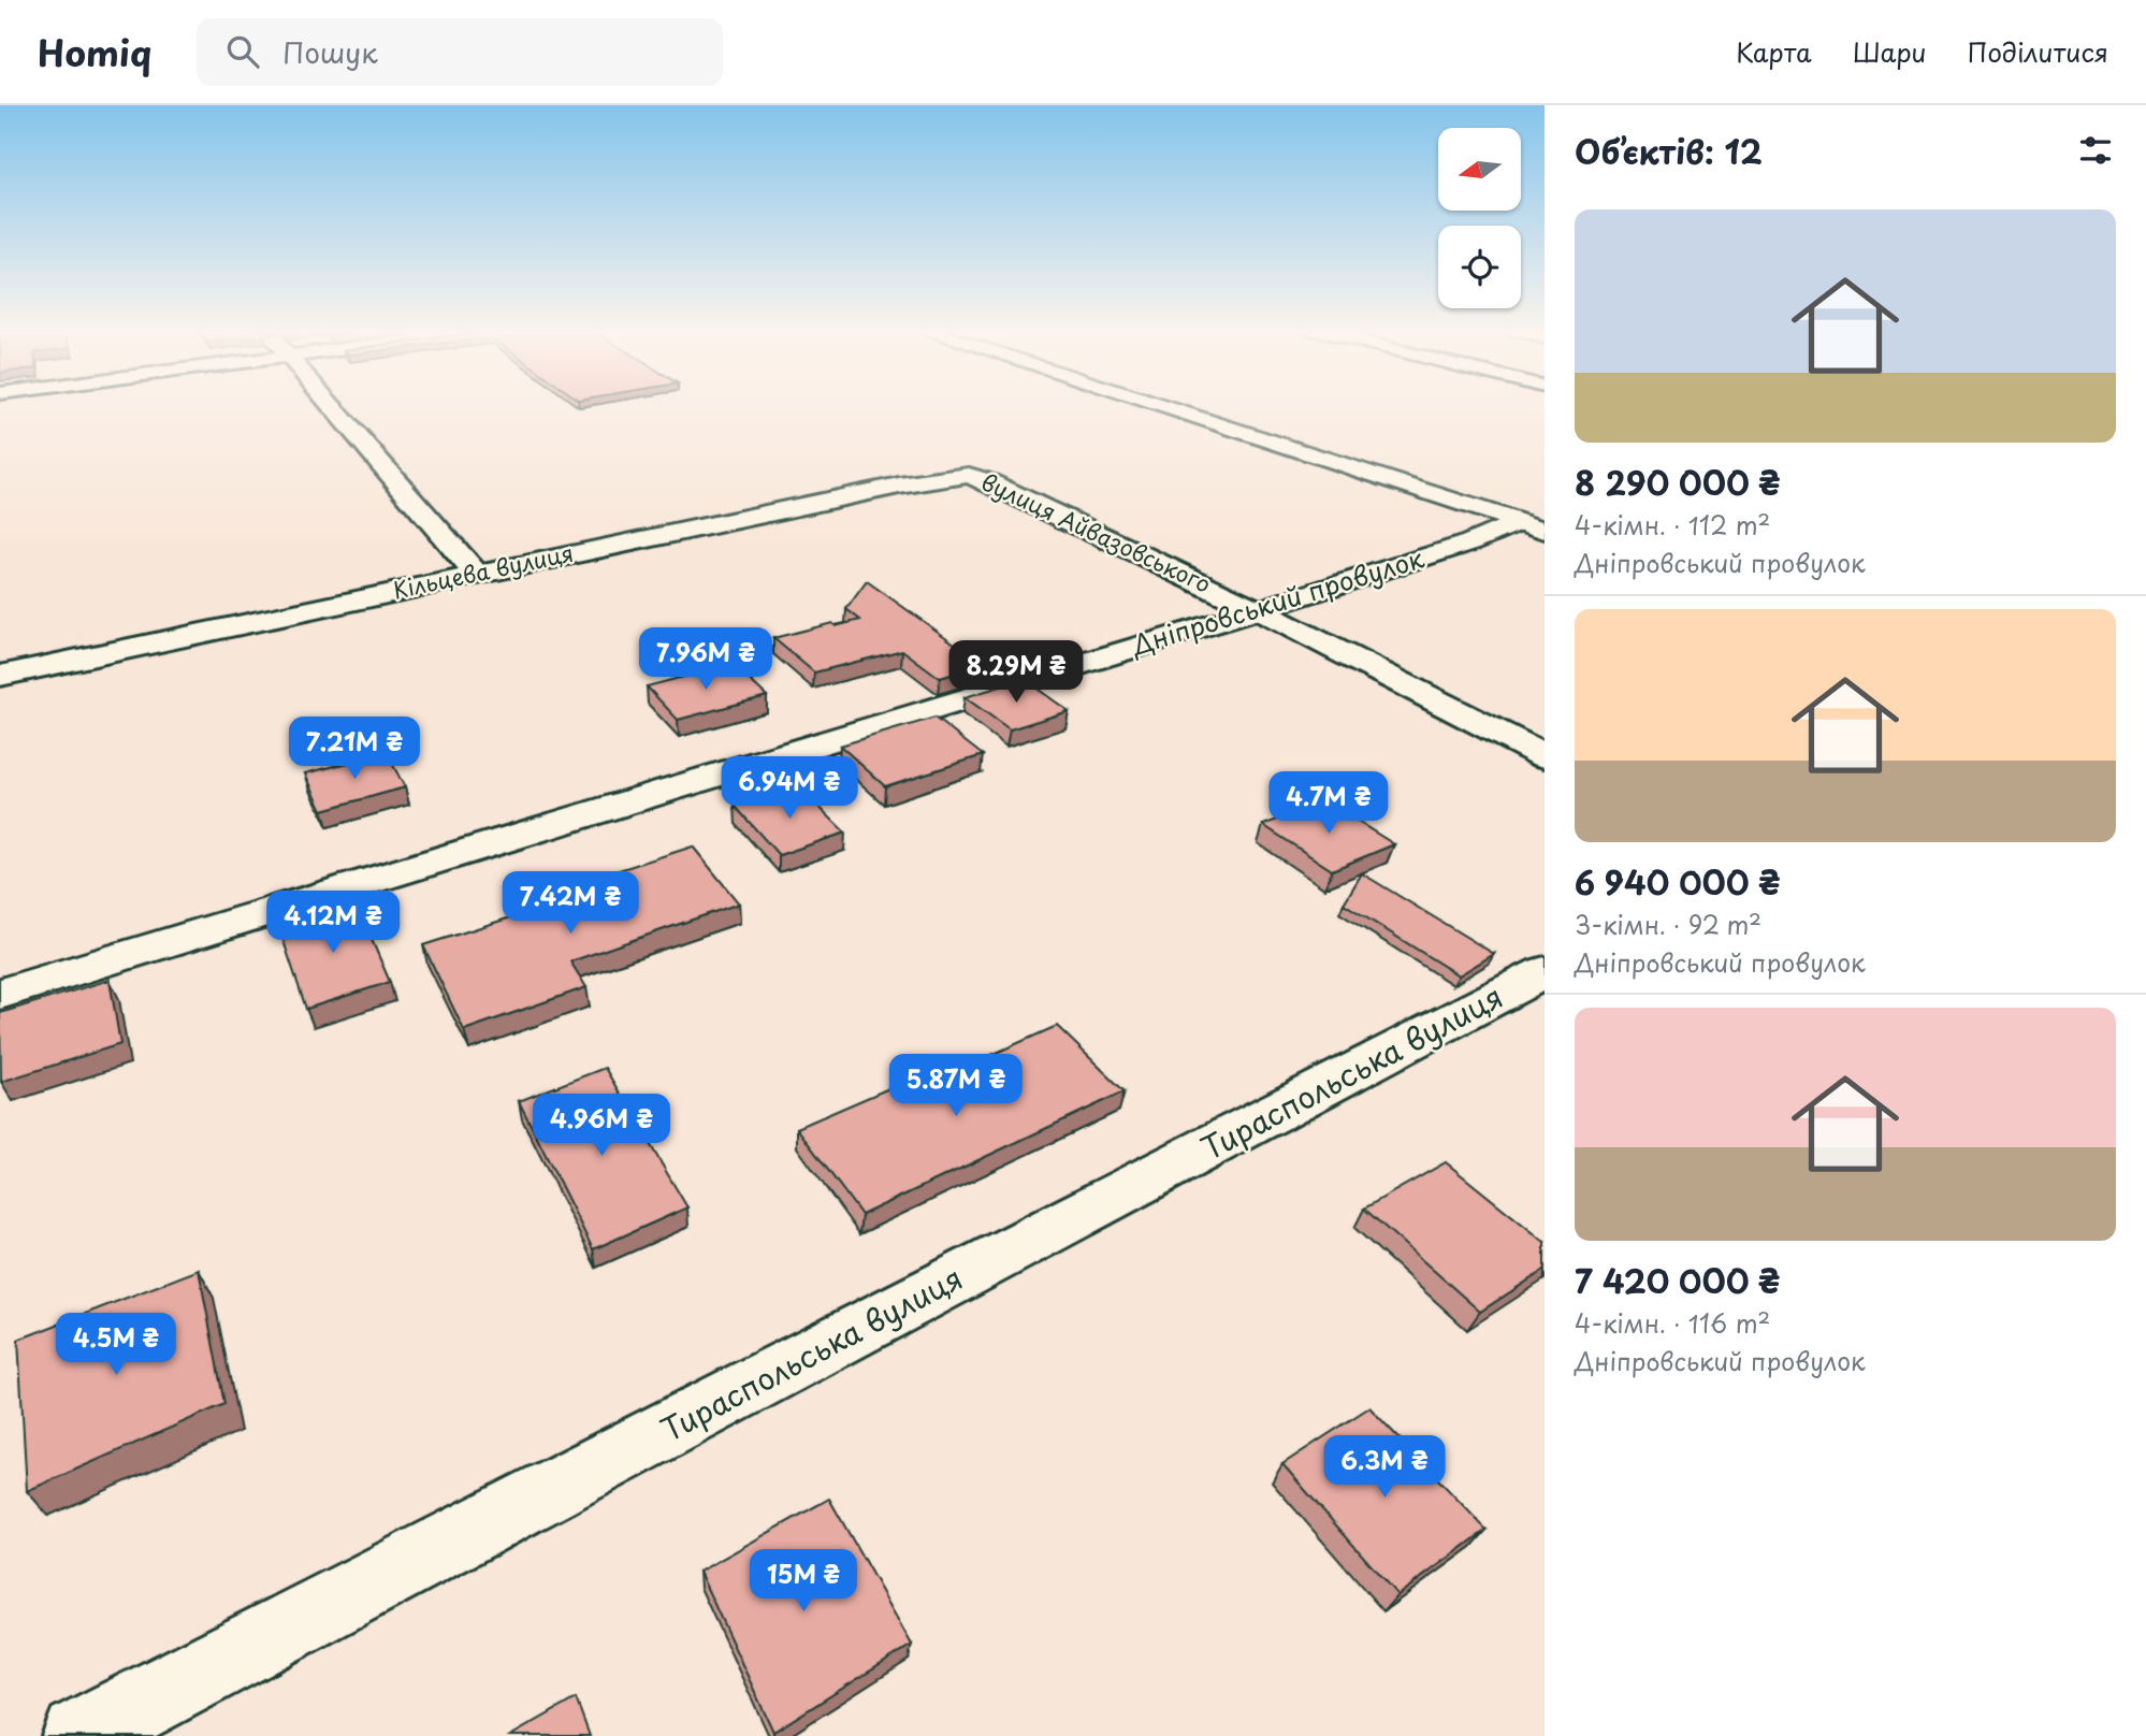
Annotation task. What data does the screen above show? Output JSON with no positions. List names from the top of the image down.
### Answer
{
  "streets": {
    "main road": [
      "вулиця Айвазовського",
      "Кільцева вулиця",
      "Дніпровський провулок",
      "Тираспольська вулиця"
    ]
  },
  "crossings": [
    ["вулиця Айвазовського", "Кільцева вулиця"],
    ["вулиця Айвазовського", "Дніпровський провулок"]
  ],
  "north": "left",
  "page": {
    "header": "Homiq",
    "search": "Пошук",
    "nav": ["Карта", "Шари", "Поділитися"],
    "heading": "Об’єктів: 12",
    "list": [
      {
        "name": "8 290 000 ₴",
        "note": "4-кімн. · 112 m² · Дніпровський провулок"
      },
      {
        "name": "6 940 000 ₴",
        "note": "3-кімн. · 92 m² · Дніпровський провулок"
      },
      {
        "name": "7 420 000 ₴",
        "note": "4-кімн. · 116 m² · Дніпровський провулок"
      }
    ],
    "price": [
      "7.96M ₴",
      "8.29M ₴",
      "7.21M ₴",
      "6.94M ₴",
      "4.7M ₴",
      "7.42M ₴",
      "4.12M ₴",
      "5.87M ₴",
      "4.96M ₴",
      "4.5M ₴",
      "6.3M ₴",
      "15M ₴"
    ]
  }
}
